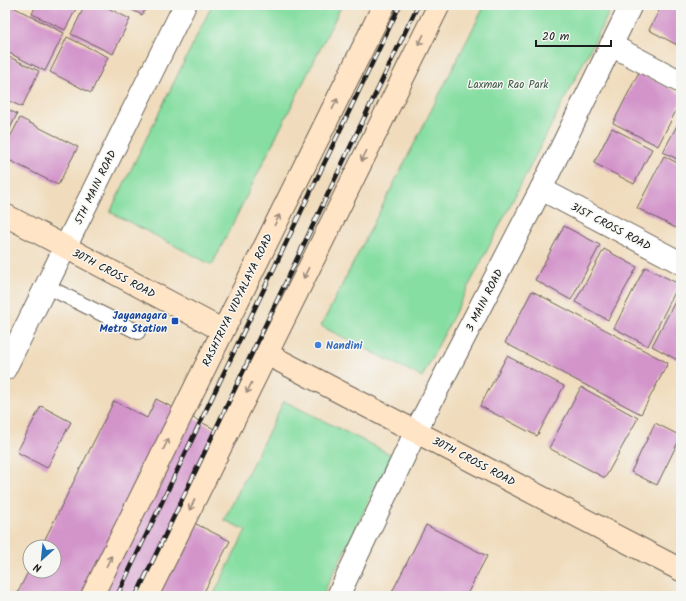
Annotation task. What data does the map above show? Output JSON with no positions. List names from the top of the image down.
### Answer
{
  "streets": {
    "main road": ["30TH CROSS ROAD", "RASHTRIYA VIDYALAYA ROAD"],
    "street": ["5TH MAIN ROAD", "31ST CROSS ROAD", "3 MAIN ROAD"]
  },
  "crossings": [
    ["5TH MAIN ROAD", "30TH CROSS ROAD"],
    ["31ST CROSS ROAD", "3 MAIN ROAD"],
    ["30TH CROSS ROAD", "RASHTRIYA VIDYALAYA ROAD"],
    ["30TH CROSS ROAD", "3 MAIN ROAD"]
  ],
  "parks": ["Laxman Rao Park"],
  "places": {
    "transit": ["Jayanagara Metro Station"],
    "other": ["Nandini"]
  },
  "scale_bar": "20 m",
  "north": "bottom left"
}
